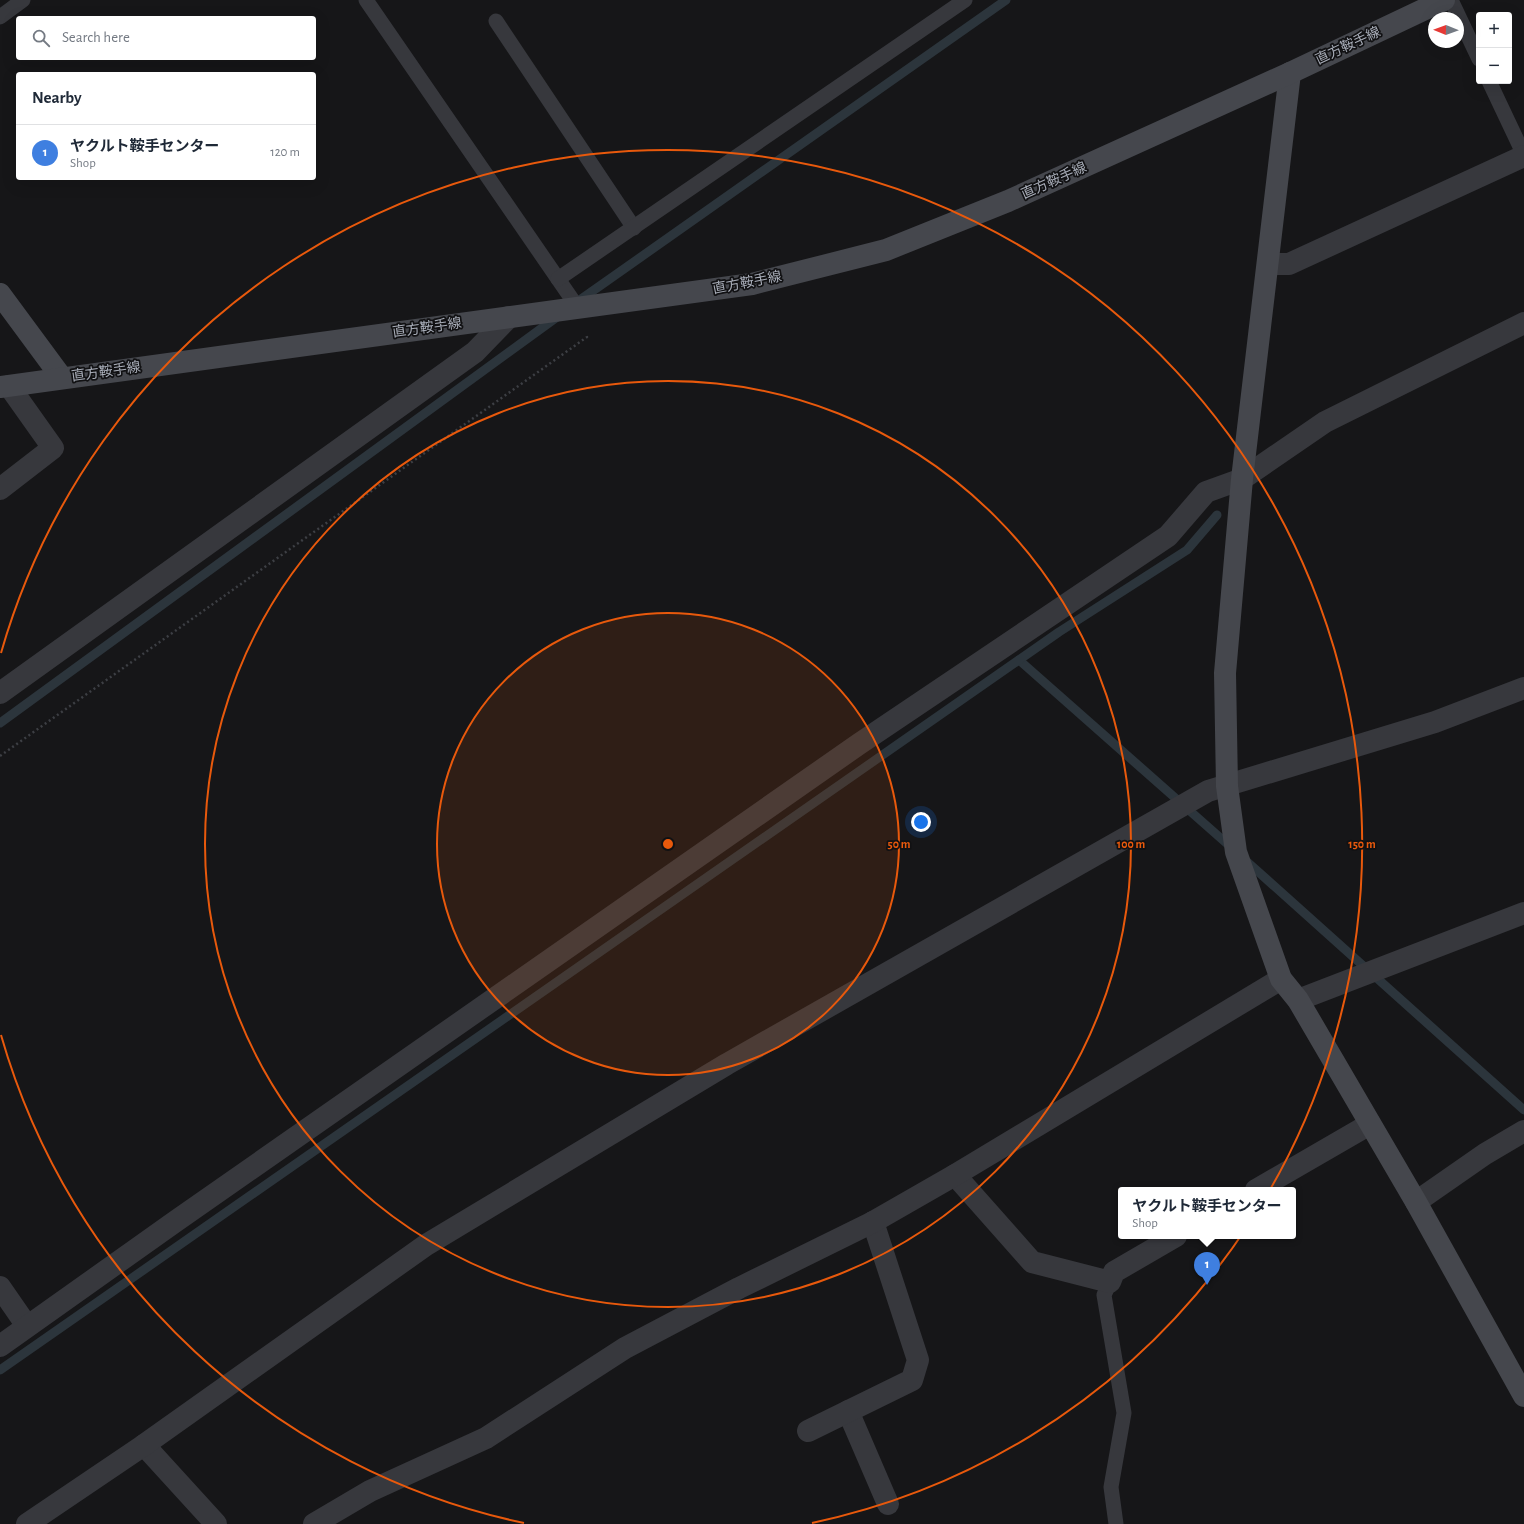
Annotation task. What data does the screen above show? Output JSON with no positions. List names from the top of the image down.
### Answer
{
  "streets": {
    "street": ["直方鞍手線"]
  },
  "north": "left",
  "page": {
    "map_buttons": ["+", "−"],
    "search": "Search here",
    "heading": "Nearby",
    "list": [
      {
        "mark": "1",
        "name": "ヤクルト鞍手センター",
        "note": "Shop",
        "value": "120 m"
      }
    ],
    "popup": ["ヤクルト鞍手センター", "Shop"],
    "pins": "1"
  },
  "rings": ["50 m", "100 m", "150 m"]
}
